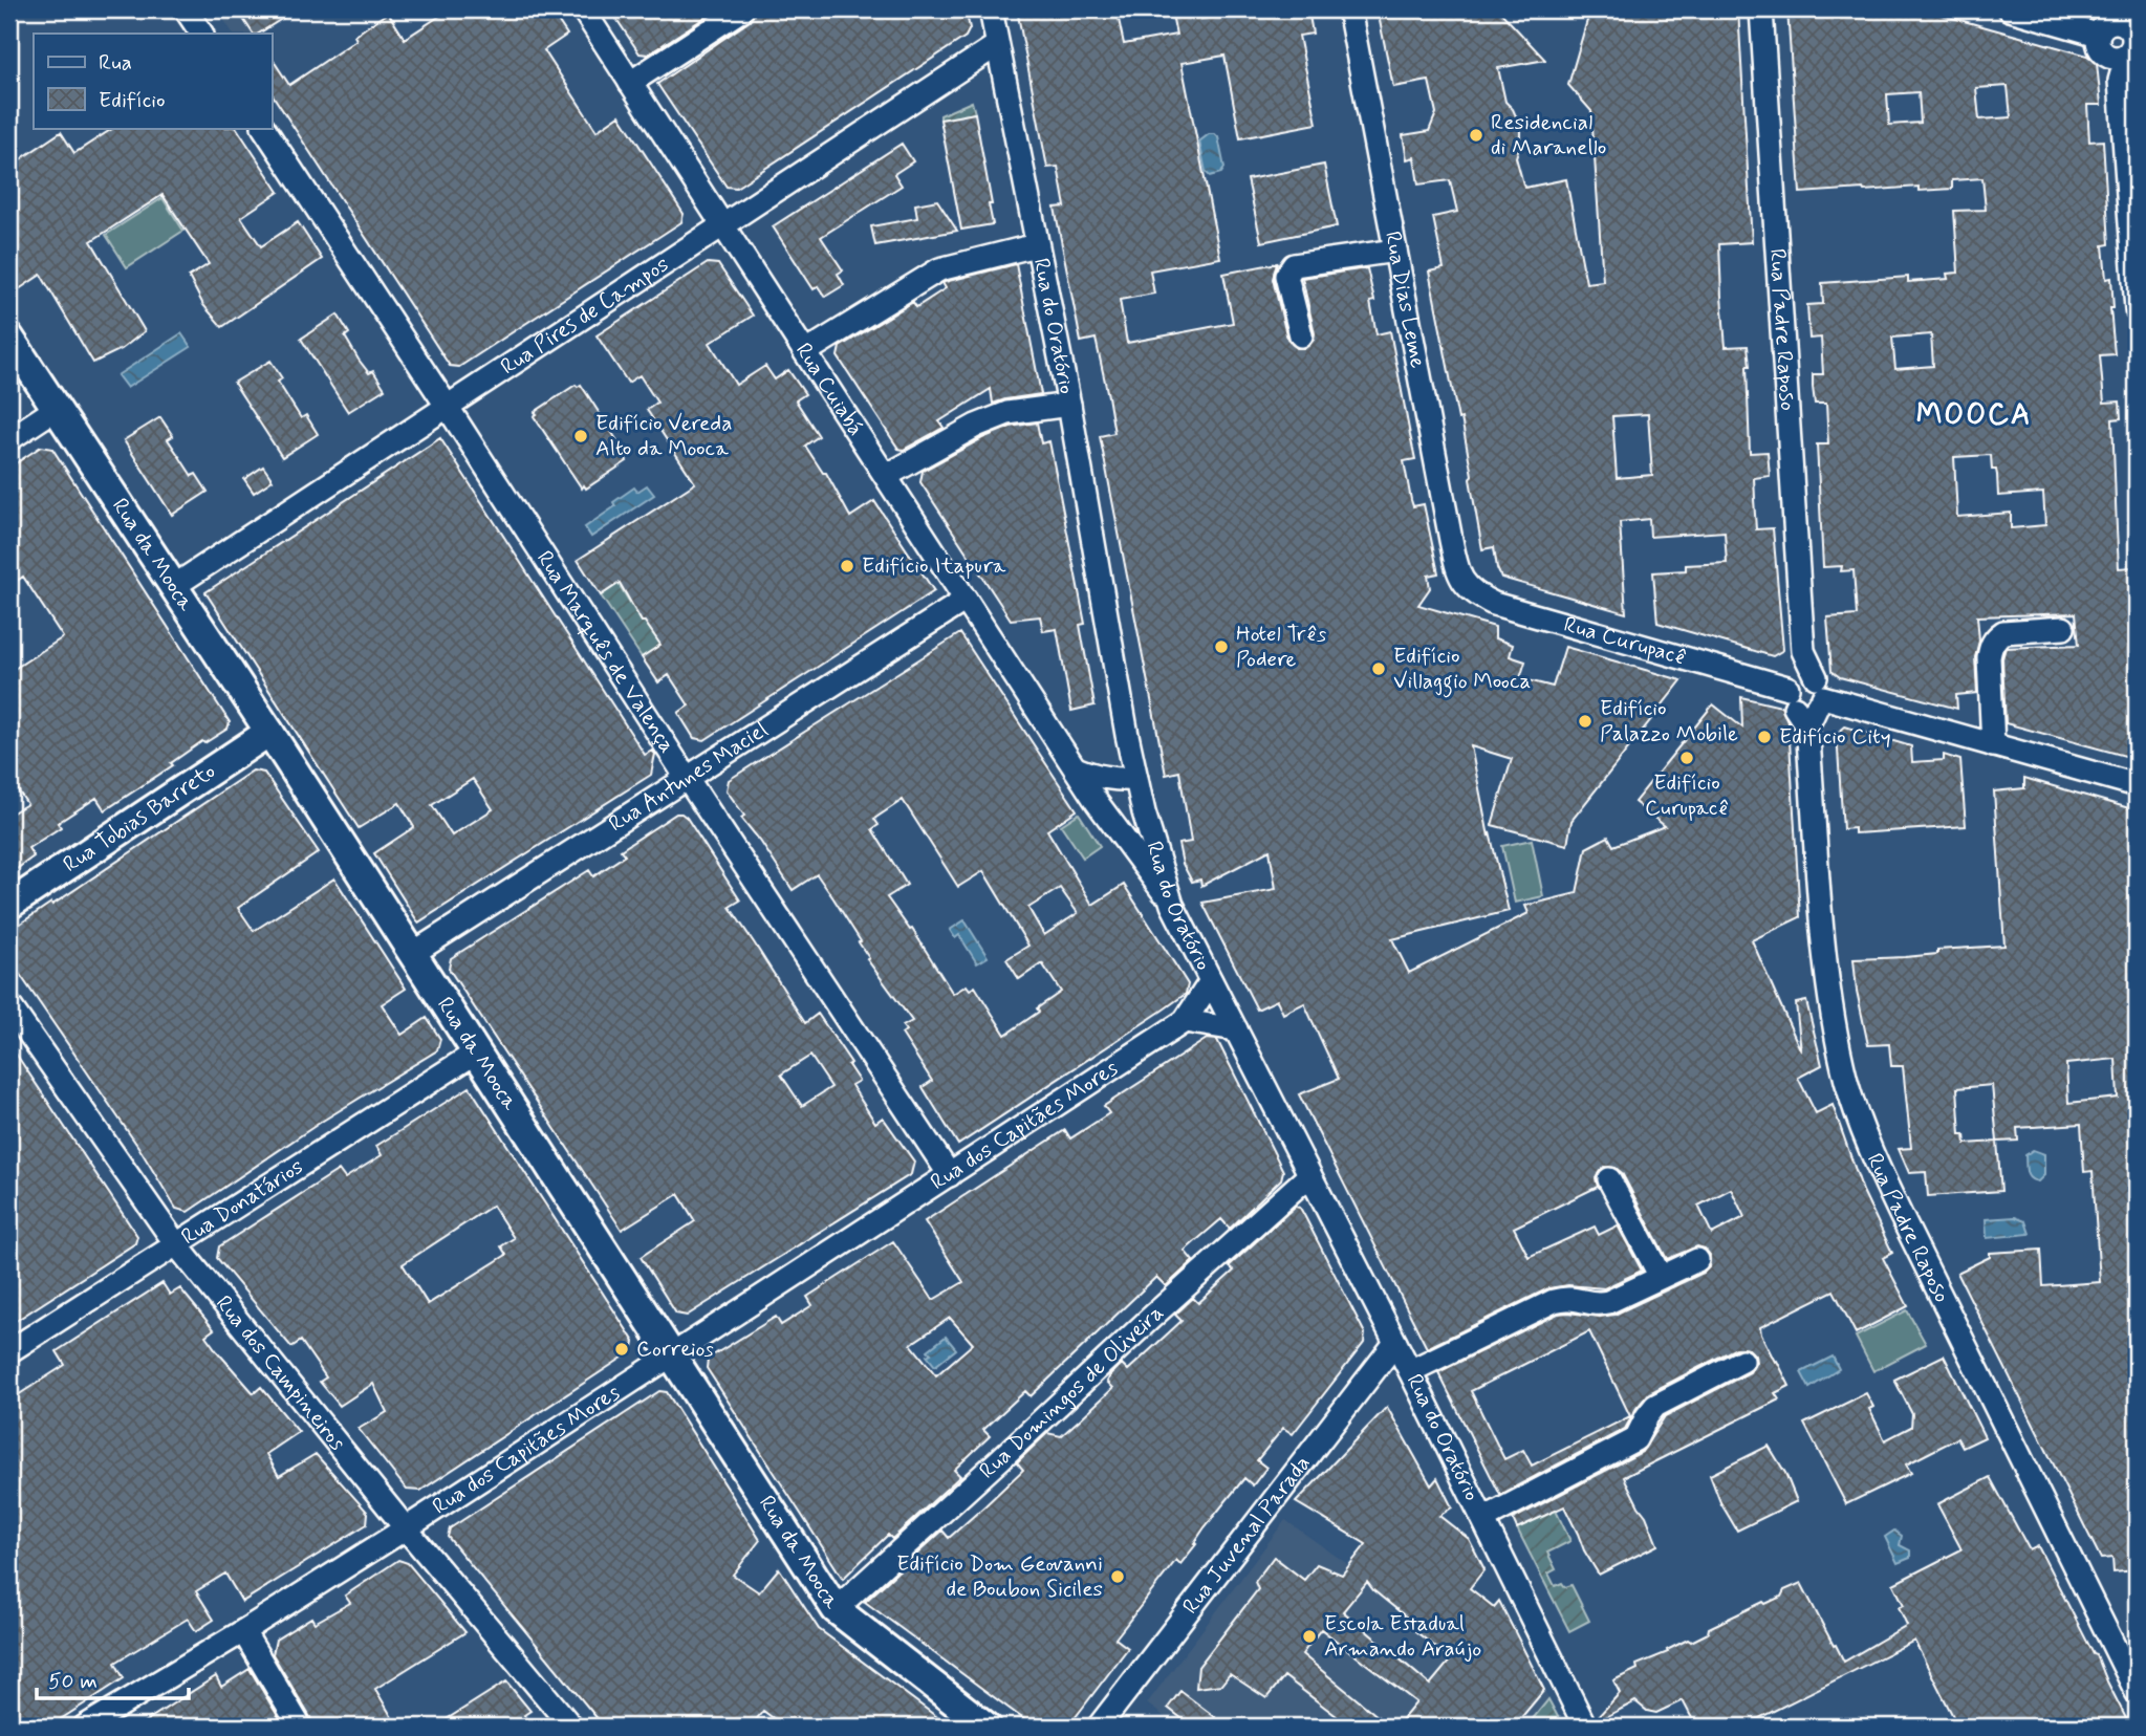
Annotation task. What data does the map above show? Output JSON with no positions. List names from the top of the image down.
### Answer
{
  "streets": {
    "main road": ["Rua da Mooca", "Rua Tobias Barreto"],
    "street": [
      "Rua Dias Leme",
      "Rua Pires de Campos",
      "Rua do Oratório",
      "Rua Padre Raposo",
      "Rua Cuiabá",
      "Rua Curupacê",
      "Rua Marquês de Valença",
      "Rua Antunes Maciel",
      "Rua dos Capitães Mores",
      "Rua Donatários",
      "Rua dos Campineiros",
      "Rua Domingos de Oliveira",
      "Rua Juvenal Parada"
    ]
  },
  "crossings": [
    ["Rua Dias Leme", "Rua Curupacê"],
    ["Rua Pires de Campos", "Rua do Oratório"],
    ["Rua Pires de Campos", "Rua Cuiabá"],
    ["Rua Pires de Campos", "Rua da Mooca"],
    ["Rua Pires de Campos", "Rua Marquês de Valença"],
    ["Rua do Oratório", "Rua Cuiabá"],
    ["Rua do Oratório", "Rua dos Capitães Mores"],
    ["Rua do Oratório", "Rua Domingos de Oliveira"],
    ["Rua do Oratório", "Rua Juvenal Parada"],
    ["Rua Padre Raposo", "Rua Curupacê"],
    ["Rua Cuiabá", "Rua Antunes Maciel"],
    ["Rua da Mooca", "Rua Antunes Maciel"],
    ["Rua da Mooca", "Rua Tobias Barreto"],
    ["Rua da Mooca", "Rua dos Capitães Mores"],
    ["Rua da Mooca", "Rua Donatários"],
    ["Rua da Mooca", "Rua Domingos de Oliveira"],
    ["Rua Marquês de Valença", "Rua Antunes Maciel"],
    ["Rua Marquês de Valença", "Rua dos Capitães Mores"],
    ["Rua dos Capitães Mores", "Rua dos Campineiros"],
    ["Rua Donatários", "Rua dos Campineiros"]
  ],
  "districts": ["MOOCA"],
  "places": [
    "Residencial di Maranello",
    "Edifício Vereda Alto da Mooca",
    "Edifício Itapura",
    "Hotel Três Podere",
    "Edifício Villaggio Mooca",
    "Edifício Palazzo Mobile",
    "Edifício City",
    "Edifício Curupacê",
    "Correios",
    "Edifício Dom Geovanni de Boubon Siciles",
    "Escola Estadual Armando Araújo"
  ],
  "legend": ["Rua", "Edifício"],
  "scale_bar": "50 m"
}
